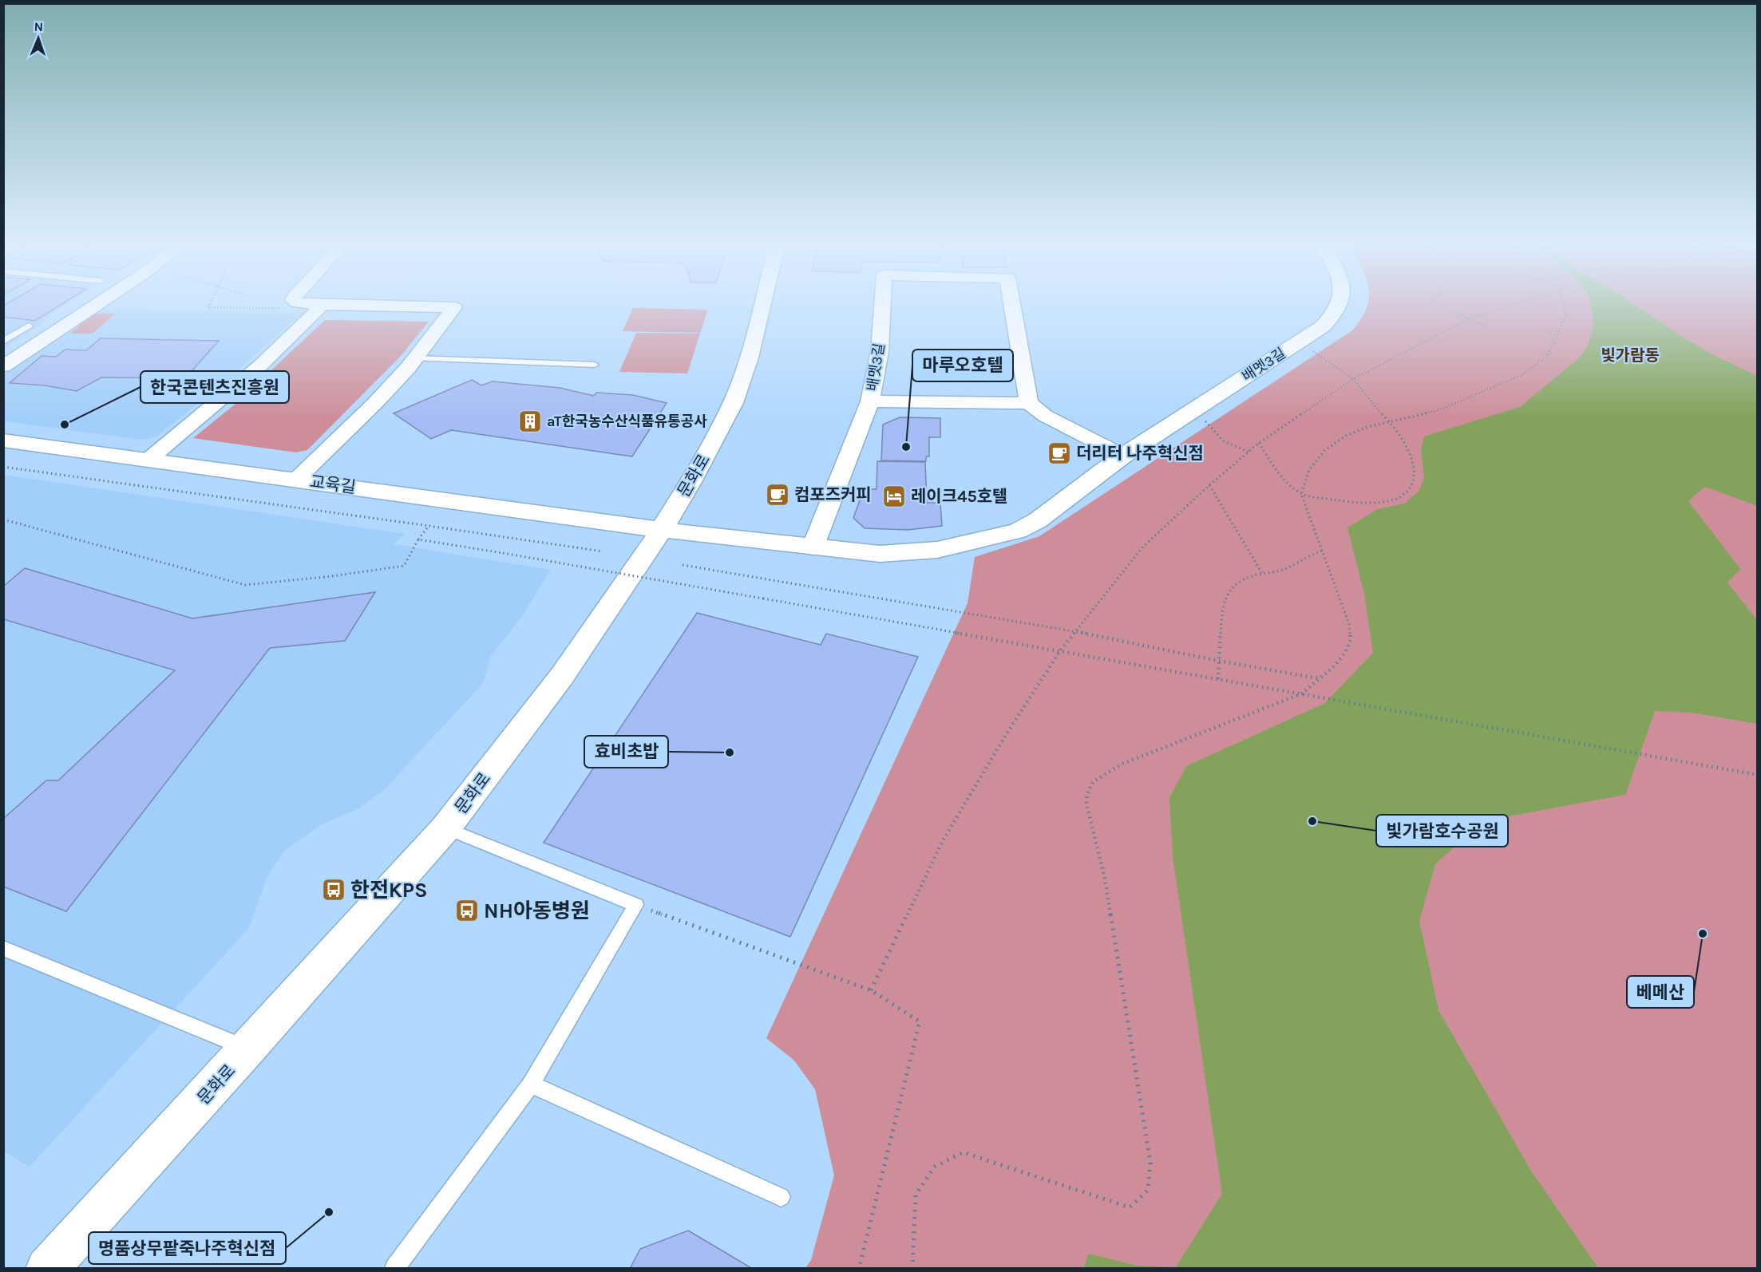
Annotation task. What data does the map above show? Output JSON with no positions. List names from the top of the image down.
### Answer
{
  "streets": {
    "street": ["배멧3길", "문화로", "교육길"]
  },
  "crossings": [
    ["배멧3길", "문화로"],
    ["배멧3길", "교육길"],
    ["문화로", "교육길"]
  ],
  "districts": ["빛가람동"],
  "places": {
    "building": ["aT한국농수산식품유통공사"],
    "other": [
      "한국콘텐츠진흥원",
      "마루오호텔",
      "효비초밥",
      "빛가람호수공원",
      "베메산",
      "명품상무팥죽나주혁신점"
    ],
    "cafe": ["더리터 나주혁신점", "컴포즈커피"],
    "hotel": ["레이크45호텔"],
    "bus stop": ["한전KPS", "NH아동병원"]
  },
  "north": "top"
}
